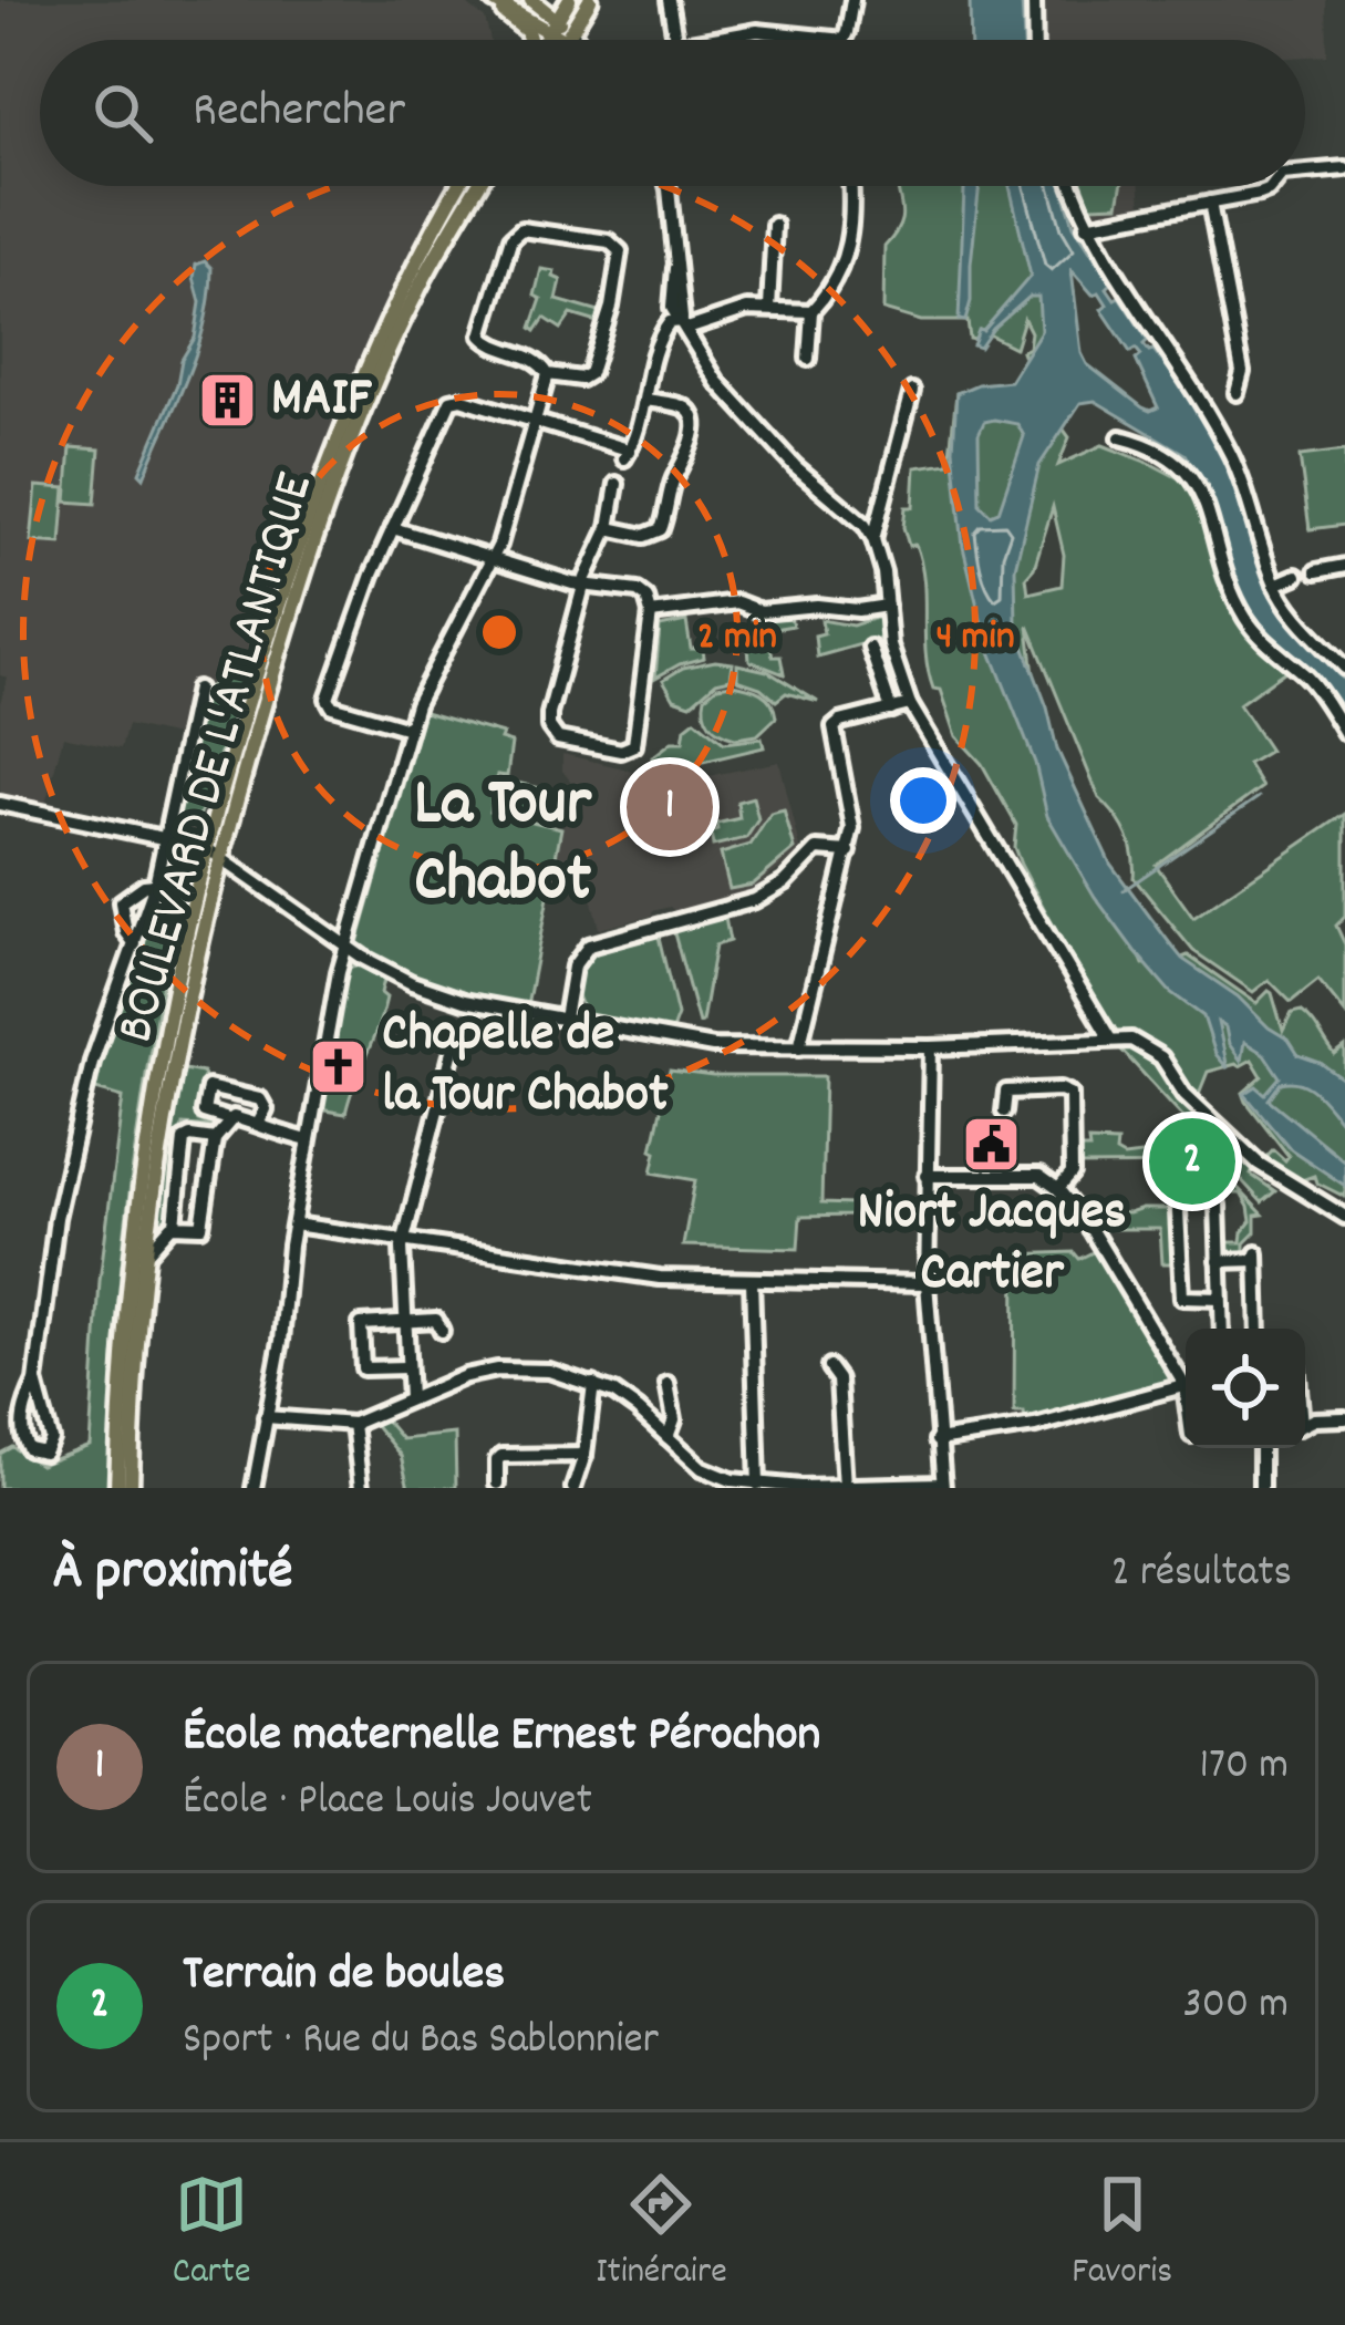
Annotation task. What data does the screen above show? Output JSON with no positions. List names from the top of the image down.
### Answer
{
  "streets": {
    "main road": ["BOULEVARD DE L'ATLANTIQUE"]
  },
  "districts": ["La Tour Chabot"],
  "places": {
    "building": ["MAIF"],
    "church": ["Chapelle de la Tour Chabot"],
    "public building": ["Niort Jacques Cartier"]
  },
  "page": {
    "search": "Rechercher",
    "pins": ["1", "2"],
    "heading": ["À proximité", "2 résultats"],
    "list": [
      {
        "mark": "1",
        "name": "École maternelle Ernest Pérochon",
        "note": "École · Place Louis Jouvet",
        "value": "170 m"
      },
      {
        "mark": "2",
        "name": "Terrain de boules",
        "note": "Sport · Rue du Bas Sablonnier",
        "value": "300 m"
      }
    ],
    "nav": ["Carte", "Itinéraire", "Favoris"]
  },
  "rings": ["2 min", "4 min"]
}
